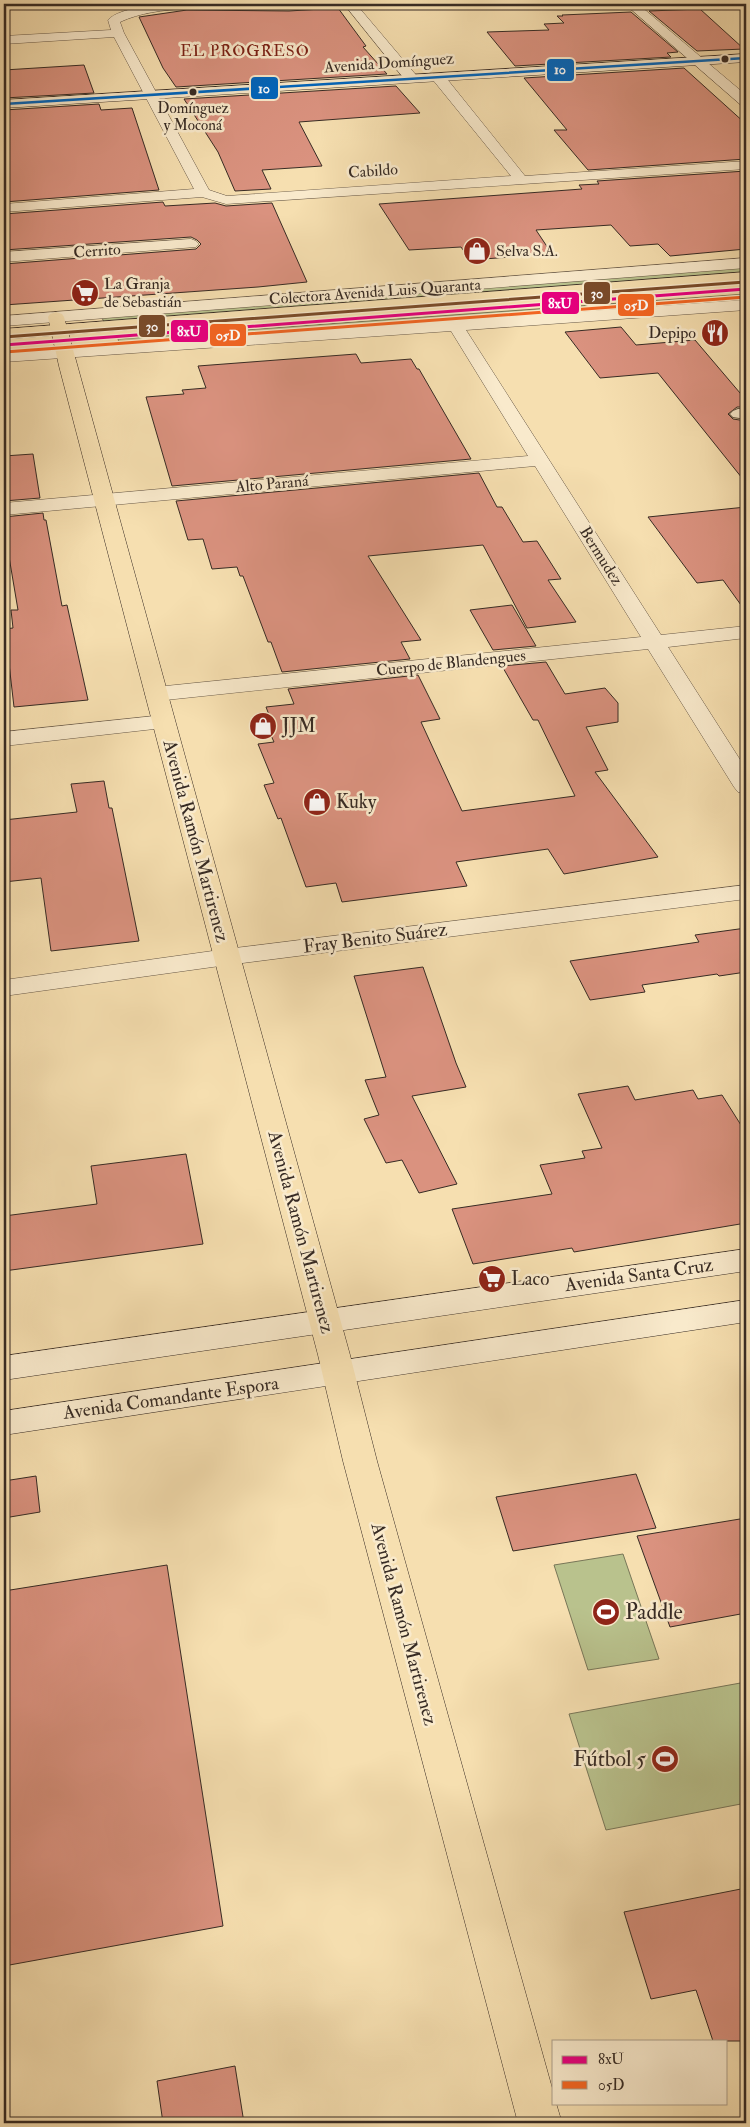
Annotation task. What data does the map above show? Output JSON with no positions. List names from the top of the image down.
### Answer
{
  "streets": {
    "main road": ["Avenida Ramón Martirenez"],
    "street": [
      "Avenida Domínguez",
      "Cabildo",
      "Cerrito",
      "Colectora Avenida Luis Quaranta",
      "Alto Paraná",
      "Bermudez",
      "Cuerpo de Blandengues",
      "Fray Benito Suárez",
      "Avenida Santa Cruz",
      "Avenida Comandante Espora"
    ]
  },
  "crossings": [
    ["Colectora Avenida Luis Quaranta", "Bermudez"],
    ["Colectora Avenida Luis Quaranta", "Avenida Ramón Martirenez"],
    ["Alto Paraná", "Bermudez"],
    ["Alto Paraná", "Avenida Ramón Martirenez"],
    ["Bermudez", "Cuerpo de Blandengues"],
    ["Cuerpo de Blandengues", "Avenida Ramón Martirenez"],
    ["Avenida Ramón Martirenez", "Fray Benito Suárez"],
    ["Avenida Ramón Martirenez", "Avenida Santa Cruz"],
    ["Avenida Ramón Martirenez", "Avenida Comandante Espora"]
  ],
  "districts": ["EL PROGRESO"],
  "places": {
    "other": ["Domínguez y Moconá"],
    "shop": ["Selva S.A.", "JJM", "Kuky"],
    "supermarket": ["La Granja de Sebastián", "Laco"],
    "restaurant": ["Depipo"],
    "sports": ["Paddle", "Fútbol 5"]
  },
  "lines": [
    "transit line 10",
    "transit line 30",
    "transit line 8xU",
    "transit line 05D"
  ],
  "legend": ["8xU", "05D"]
}
